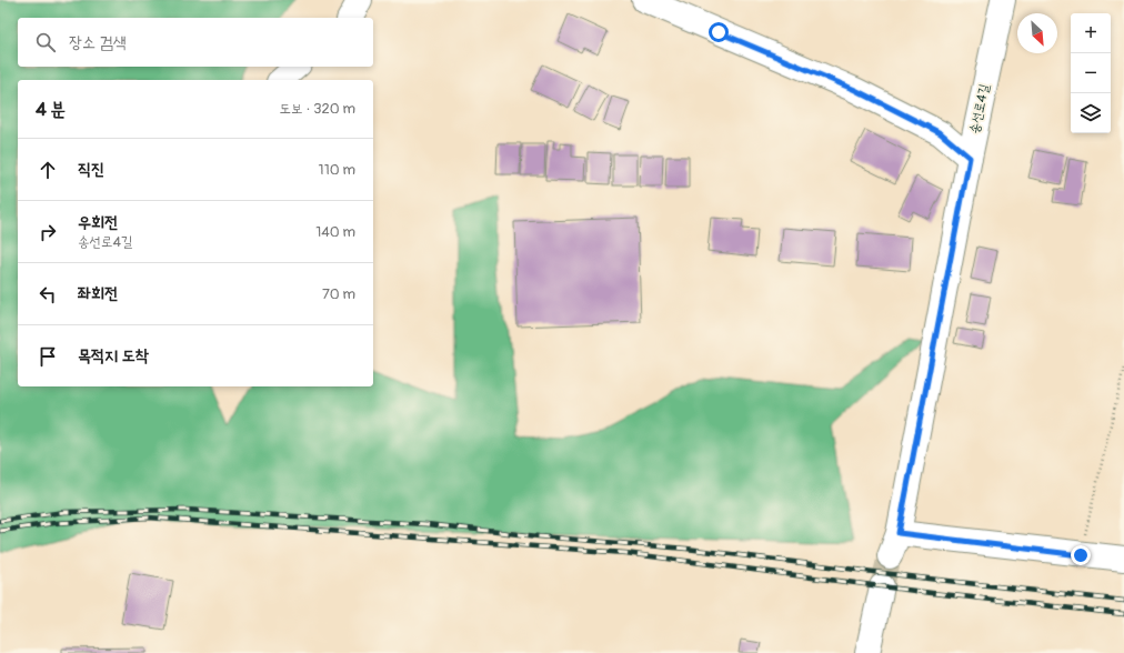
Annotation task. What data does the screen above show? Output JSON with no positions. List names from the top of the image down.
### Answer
{
  "streets": {
    "lane": ["송선로4길"]
  },
  "north": "bottom right",
  "page": {
    "map_buttons": ["+", "−"],
    "search": "장소 검색",
    "heading": ["4 분", "도보 · 320 m"],
    "list": [
      ["직진", "110 m"],
      ["우회전", "송선로4길", "140 m"],
      ["좌회전", "70 m"],
      "목적지 도착"
    ]
  }
}
